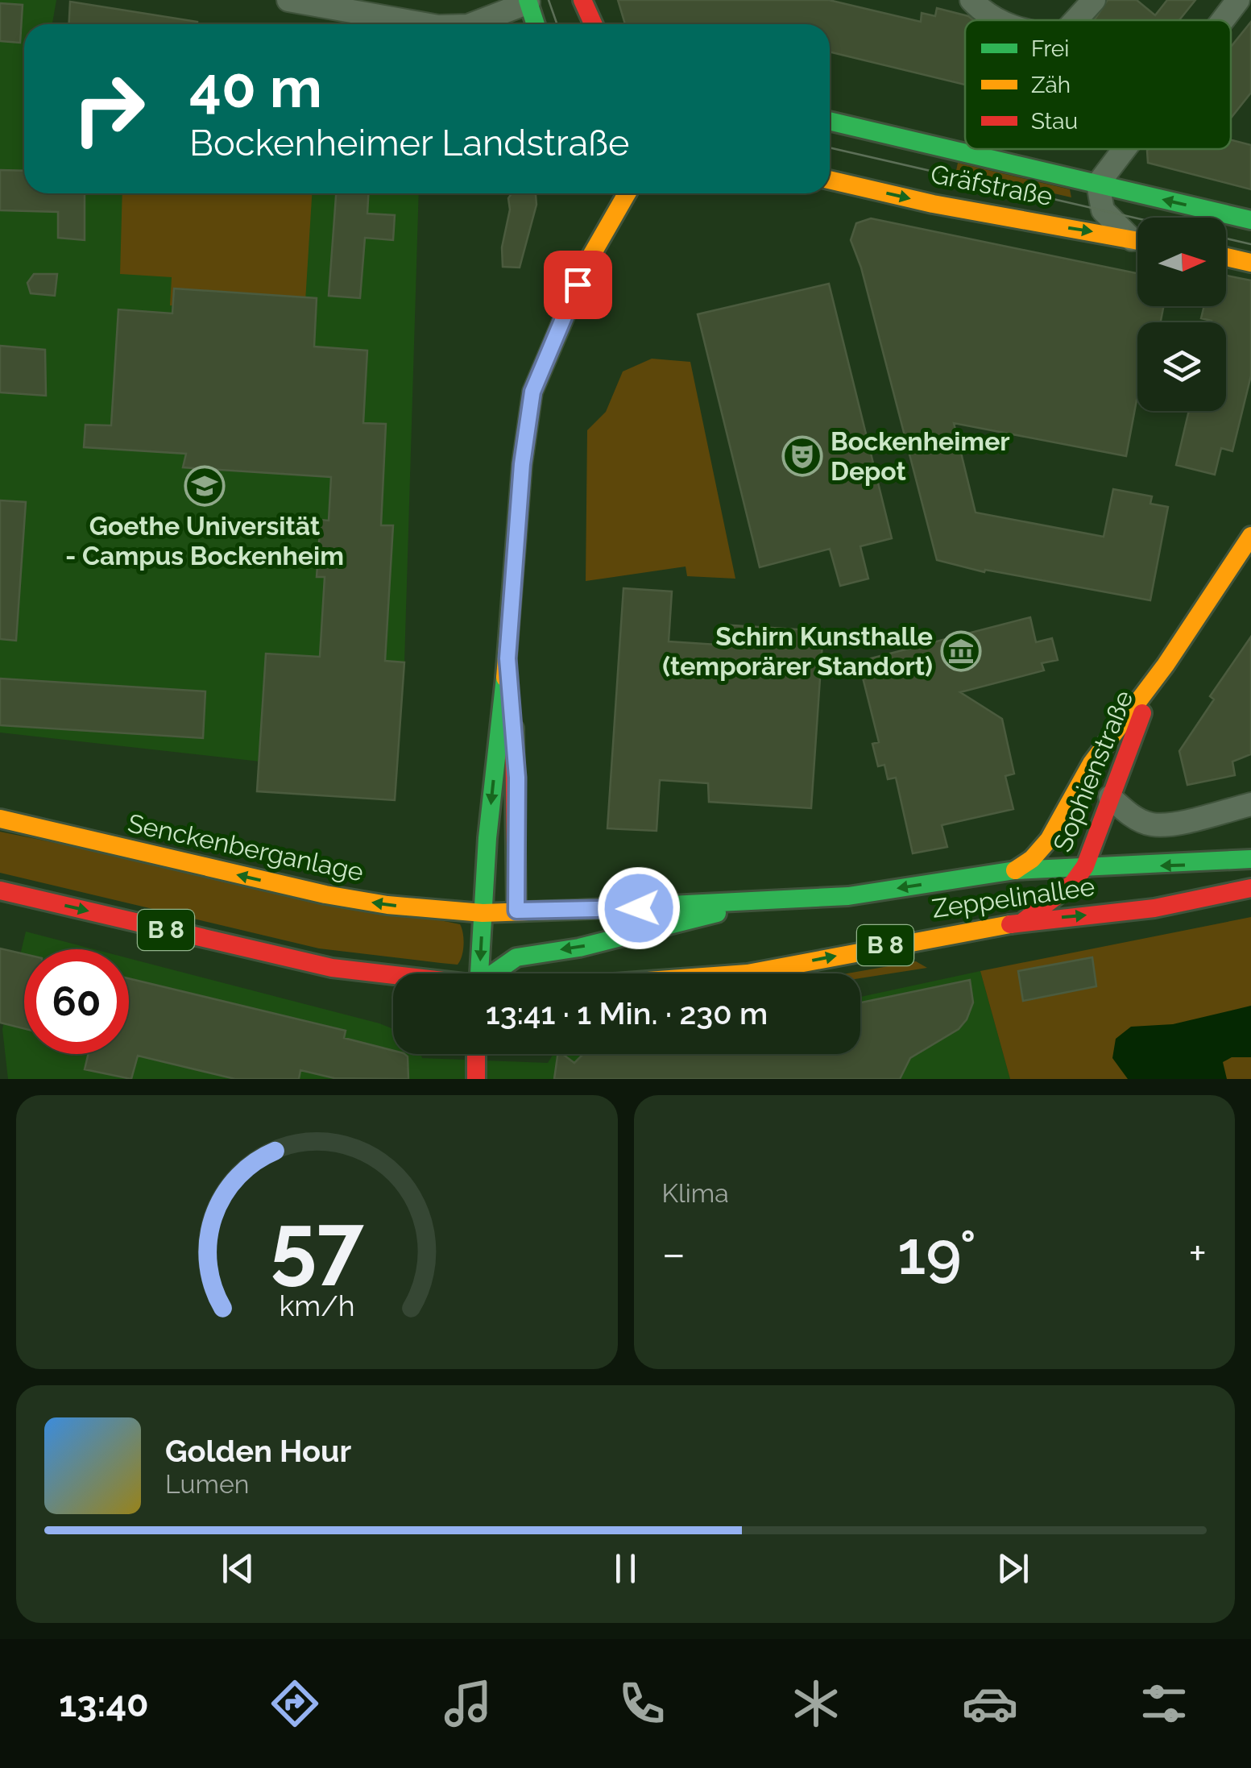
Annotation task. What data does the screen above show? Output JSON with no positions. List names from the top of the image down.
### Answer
{
  "streets": {
    "main road": [
      "Gräfstraße",
      "Sophienstraße",
      "Senckenberganlage",
      "Zeppelinallee",
      "B 8"
    ]
  },
  "crossings": [
    ["Sophienstraße", "Zeppelinallee"],
    ["Senckenberganlage", "Zeppelinallee"]
  ],
  "places": {
    "theatre": ["Bockenheimer Depot"],
    "school or university": ["Goethe Universität - Campus Bockenheim"],
    "museum": ["Schirn Kunsthalle (temporärer Standort)"]
  },
  "legend": ["Frei", "Zäh", "Stau"],
  "north": "right",
  "page": {
    "turn": ["40 m", "Bockenheimer Landstraße"],
    "limit": "60",
    "trip": "13:41 · 1 Min. · 230 m",
    "tile": "Klima",
    "heat": ["−", "19°", "+"],
    "song": ["Golden Hour", "Lumen"],
    "tabs": "13:40",
    "gauge": ["57", "km/h"]
  }
}
